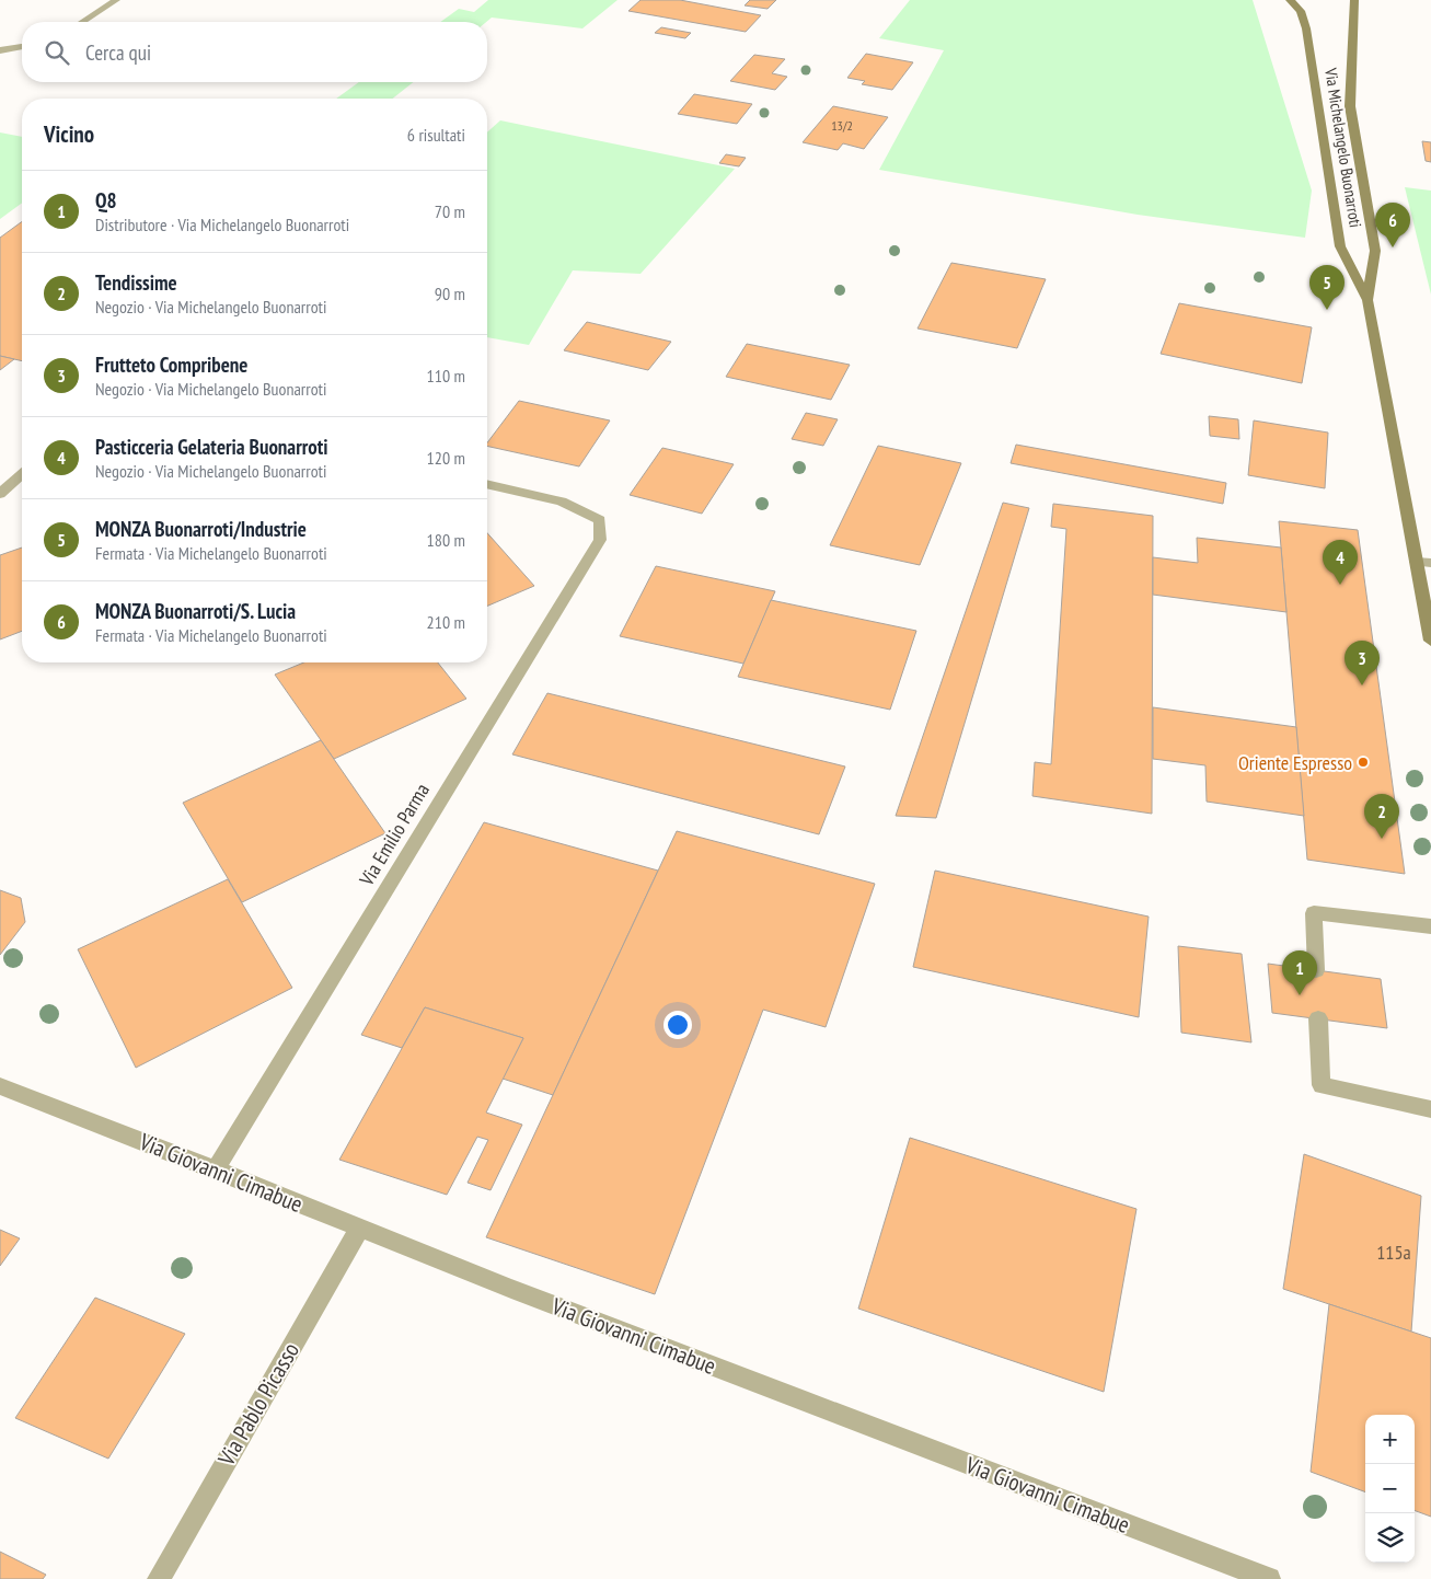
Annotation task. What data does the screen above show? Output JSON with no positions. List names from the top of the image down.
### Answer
{
  "streets": {
    "street": [
      "Via Michelangelo Buonarroti",
      "Via Emilio Parma",
      "Via Giovanni Cimabue",
      "Via Pablo Picasso"
    ]
  },
  "crossings": [
    ["Via Emilio Parma", "Via Giovanni Cimabue"],
    ["Via Giovanni Cimabue", "Via Pablo Picasso"]
  ],
  "places": ["Oriente Espresso"],
  "house_numbers": ["13/2", "115a"],
  "page": {
    "search": "Cerca qui",
    "heading": ["Vicino", "6 risultati"],
    "list": [
      {
        "mark": "1",
        "name": "Q8",
        "note": "Distributore · Via Michelangelo Buonarroti",
        "value": "70 m"
      },
      {
        "mark": "2",
        "name": "Tendissime",
        "note": "Negozio · Via Michelangelo Buonarroti",
        "value": "90 m"
      },
      {
        "mark": "3",
        "name": "Frutteto Compribene",
        "note": "Negozio · Via Michelangelo Buonarroti",
        "value": "110 m"
      },
      {
        "mark": "4",
        "name": "Pasticceria Gelateria Buonarroti",
        "note": "Negozio · Via Michelangelo Buonarroti",
        "value": "120 m"
      },
      {
        "mark": "5",
        "name": "MONZA Buonarroti/Industrie",
        "note": "Fermata · Via Michelangelo Buonarroti",
        "value": "180 m"
      },
      {
        "mark": "6",
        "name": "MONZA Buonarroti/S. Lucia",
        "note": "Fermata · Via Michelangelo Buonarroti",
        "value": "210 m"
      }
    ],
    "pins": [
      "6",
      "5",
      "4",
      "3",
      "2",
      "1"
    ],
    "map_buttons": ["+", "−"]
  }
}
